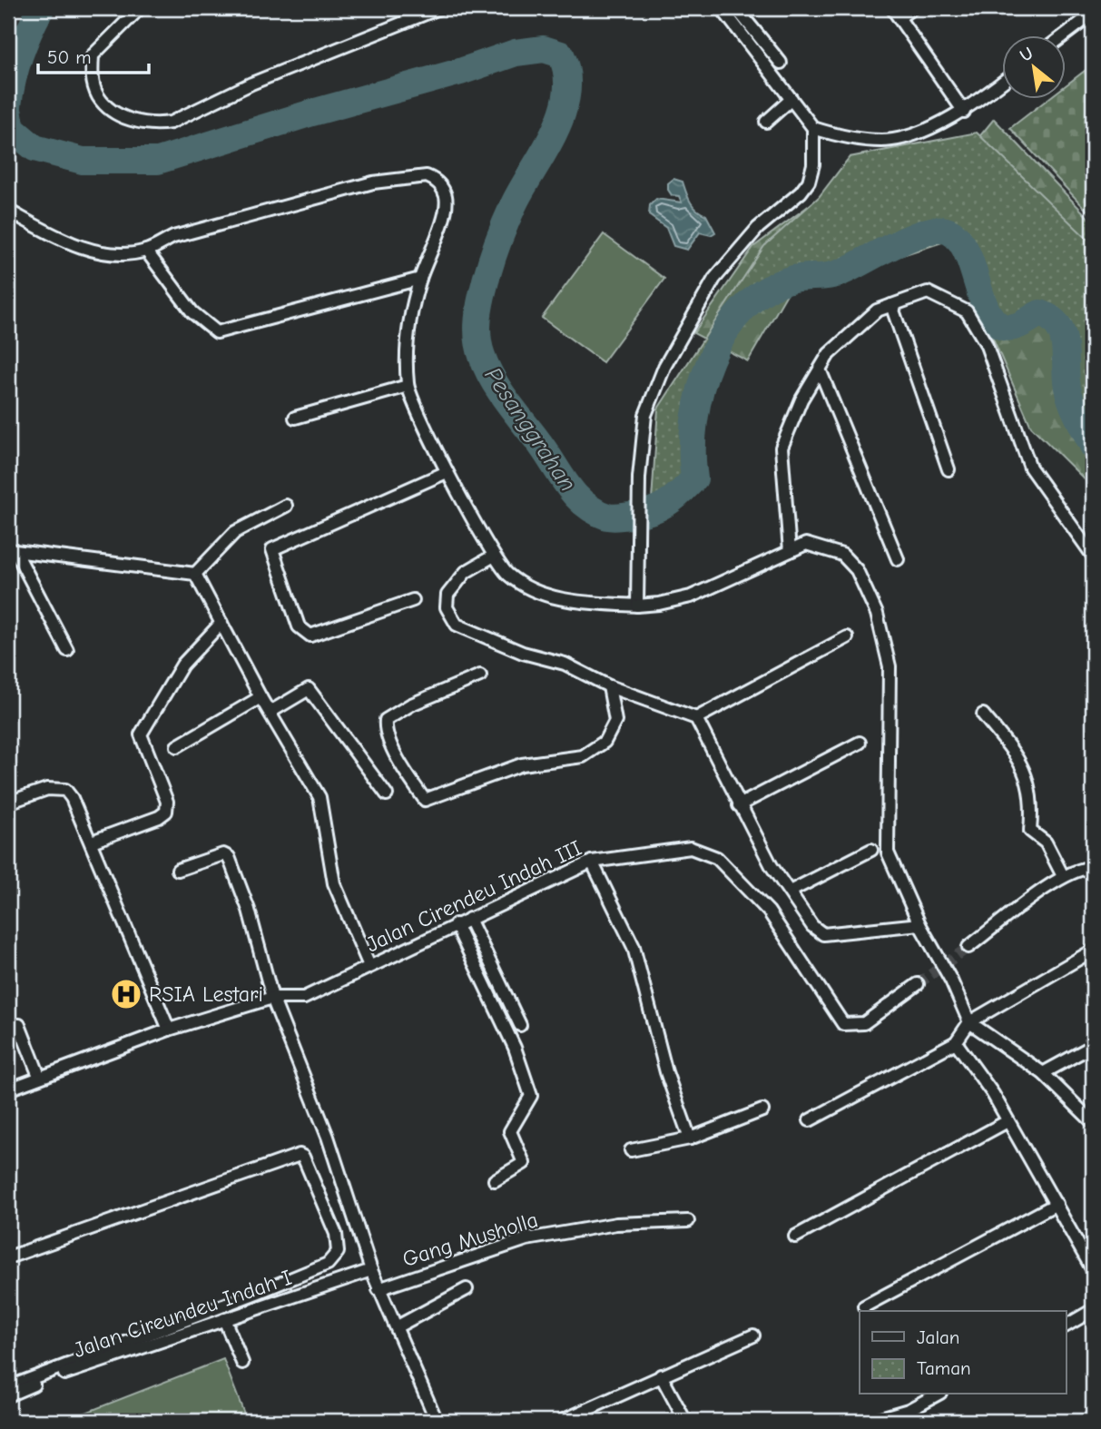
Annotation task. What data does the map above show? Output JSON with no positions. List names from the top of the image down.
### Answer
{
  "streets": {
    "street": ["Jalan Cirendeu Indah III", "Gang Musholla", "Jalan Cireundeu Indah I"]
  },
  "water": ["Pesanggrahan"],
  "places": {
    "hospital": ["RSIA Lestari"]
  },
  "legend": ["Jalan", "Taman"],
  "scale_bar": "50 m",
  "north": "top left"
}
